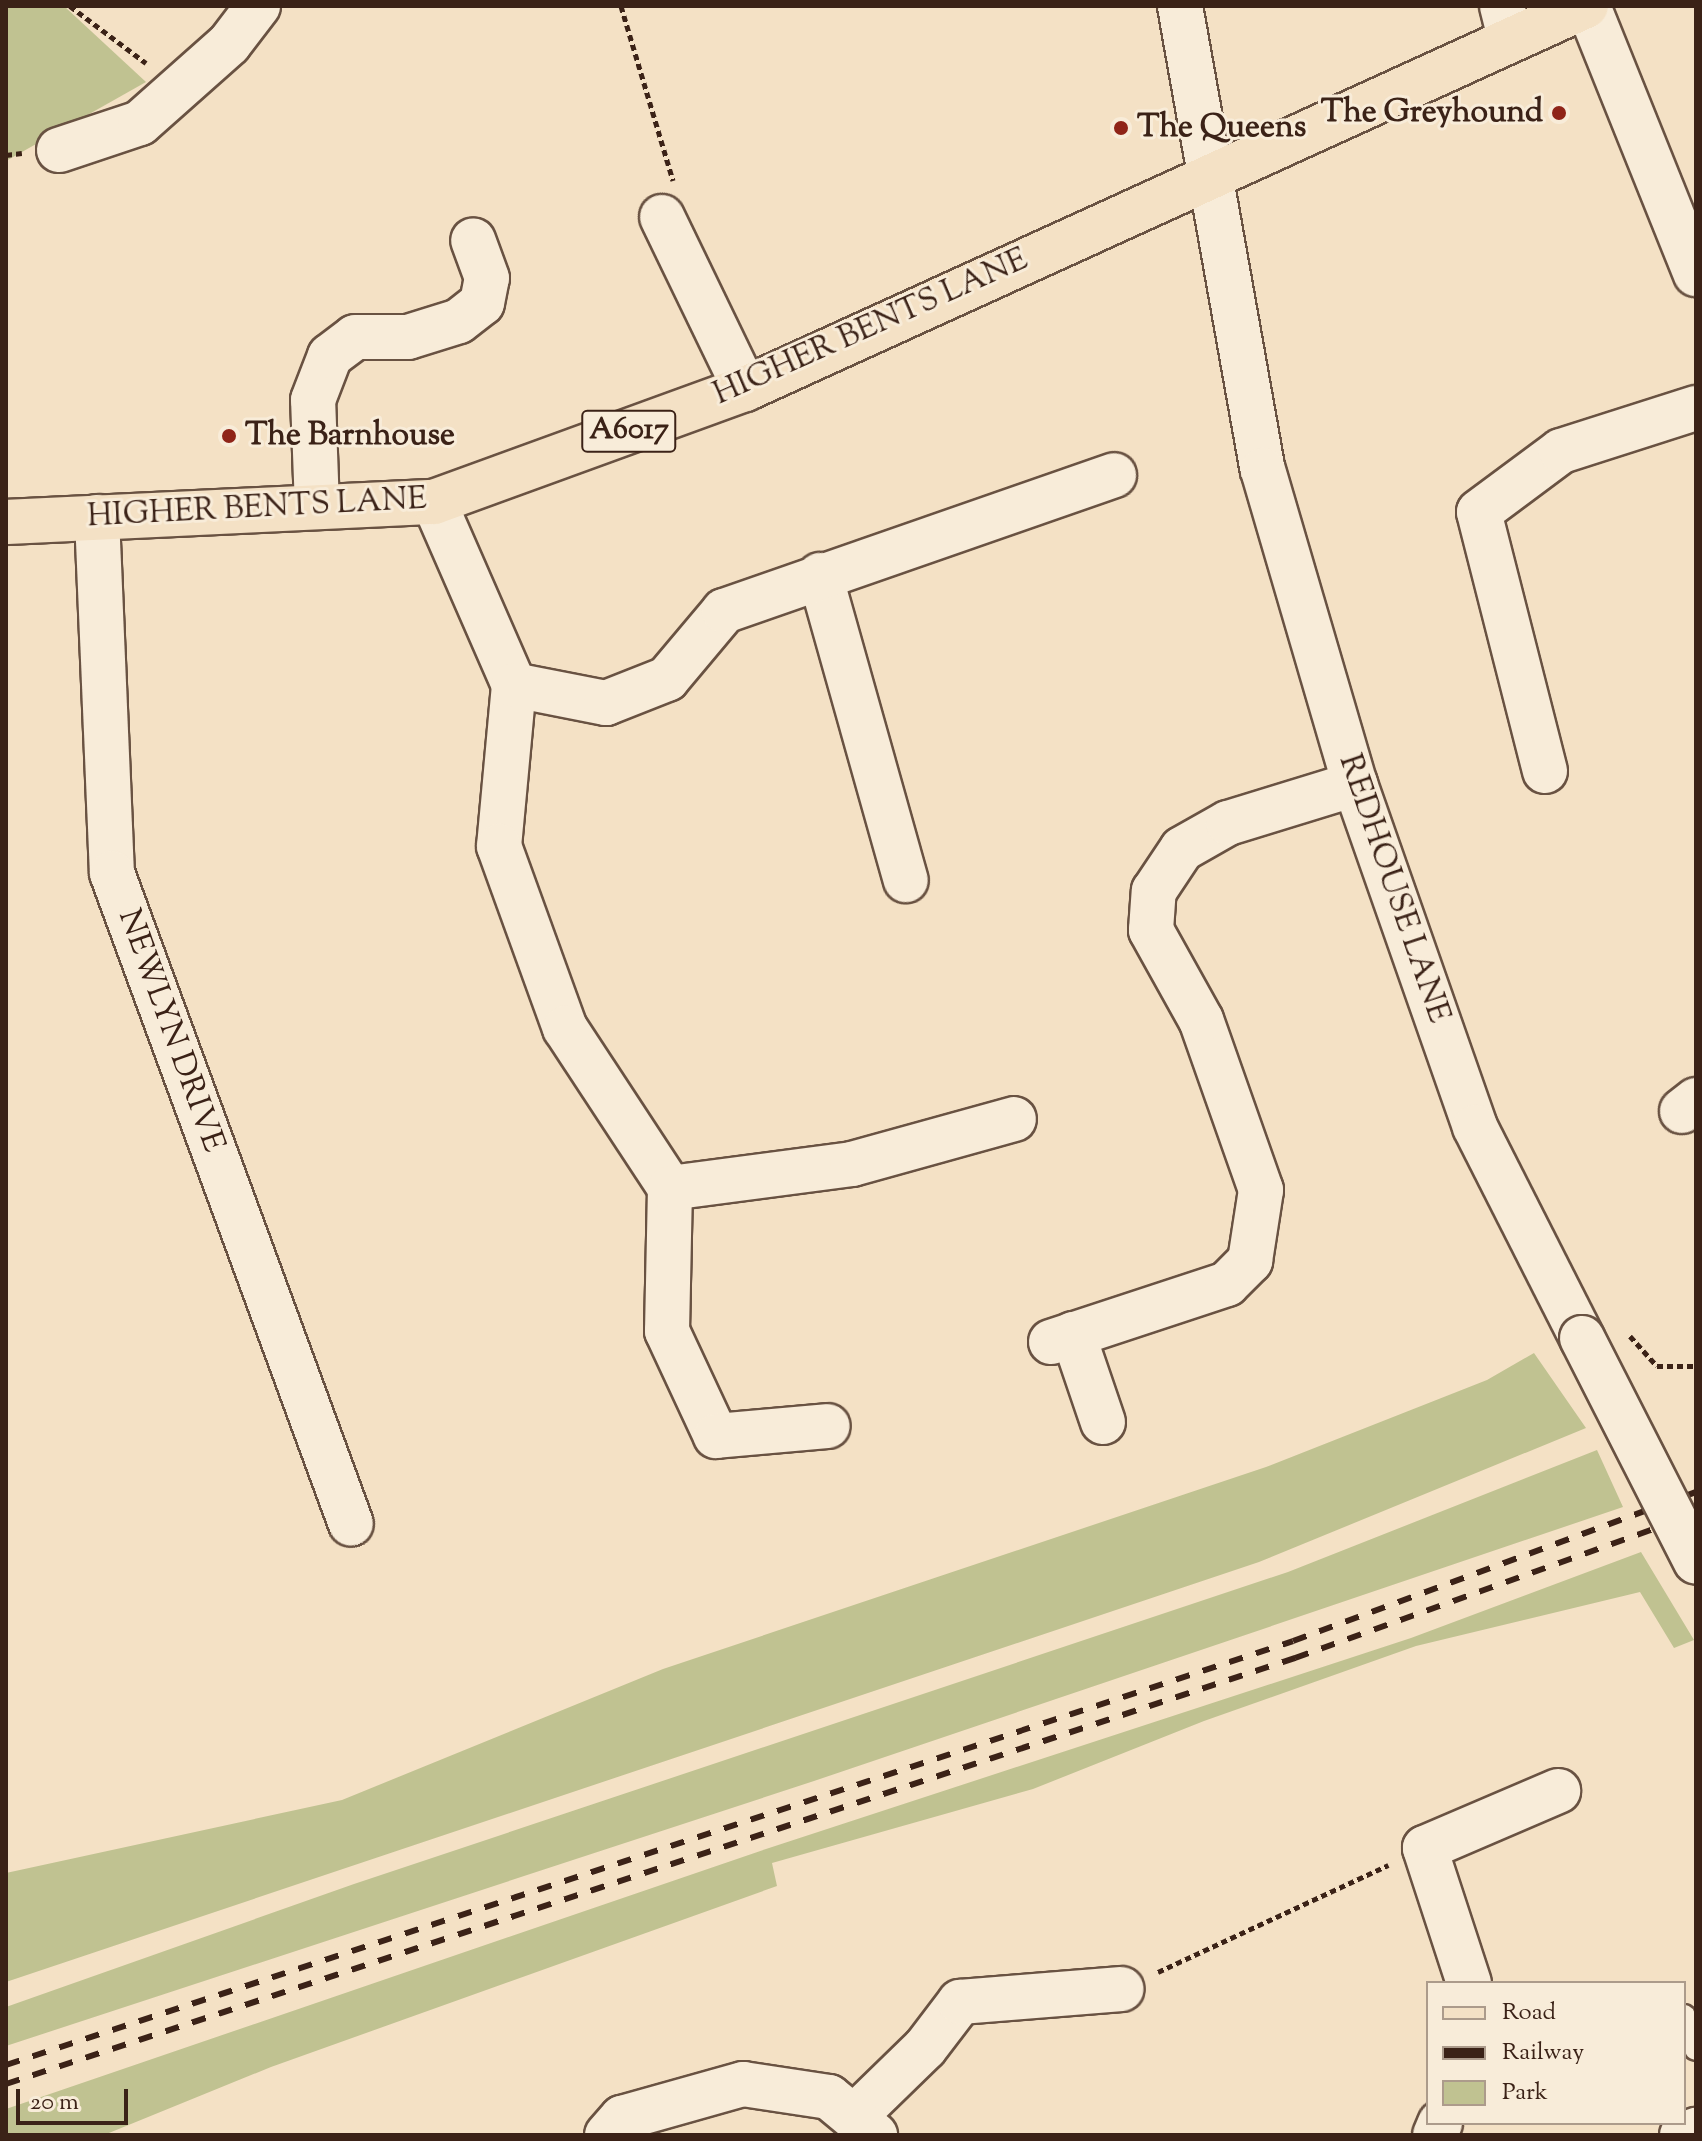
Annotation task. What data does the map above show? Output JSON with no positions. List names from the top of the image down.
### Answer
{
  "streets": {
    "main road": ["HIGHER BENTS LANE", "A6017"],
    "street": ["REDHOUSE LANE", "NEWLYN DRIVE"]
  },
  "crossings": [
    ["HIGHER BENTS LANE", "A6017"],
    ["HIGHER BENTS LANE", "REDHOUSE LANE"],
    ["HIGHER BENTS LANE", "NEWLYN DRIVE"],
    ["A6017", "REDHOUSE LANE"]
  ],
  "places": ["The Greyhound", "The Queens", "The Barnhouse"],
  "legend": ["Road", "Railway", "Park"],
  "scale_bar": "20 m"
}
